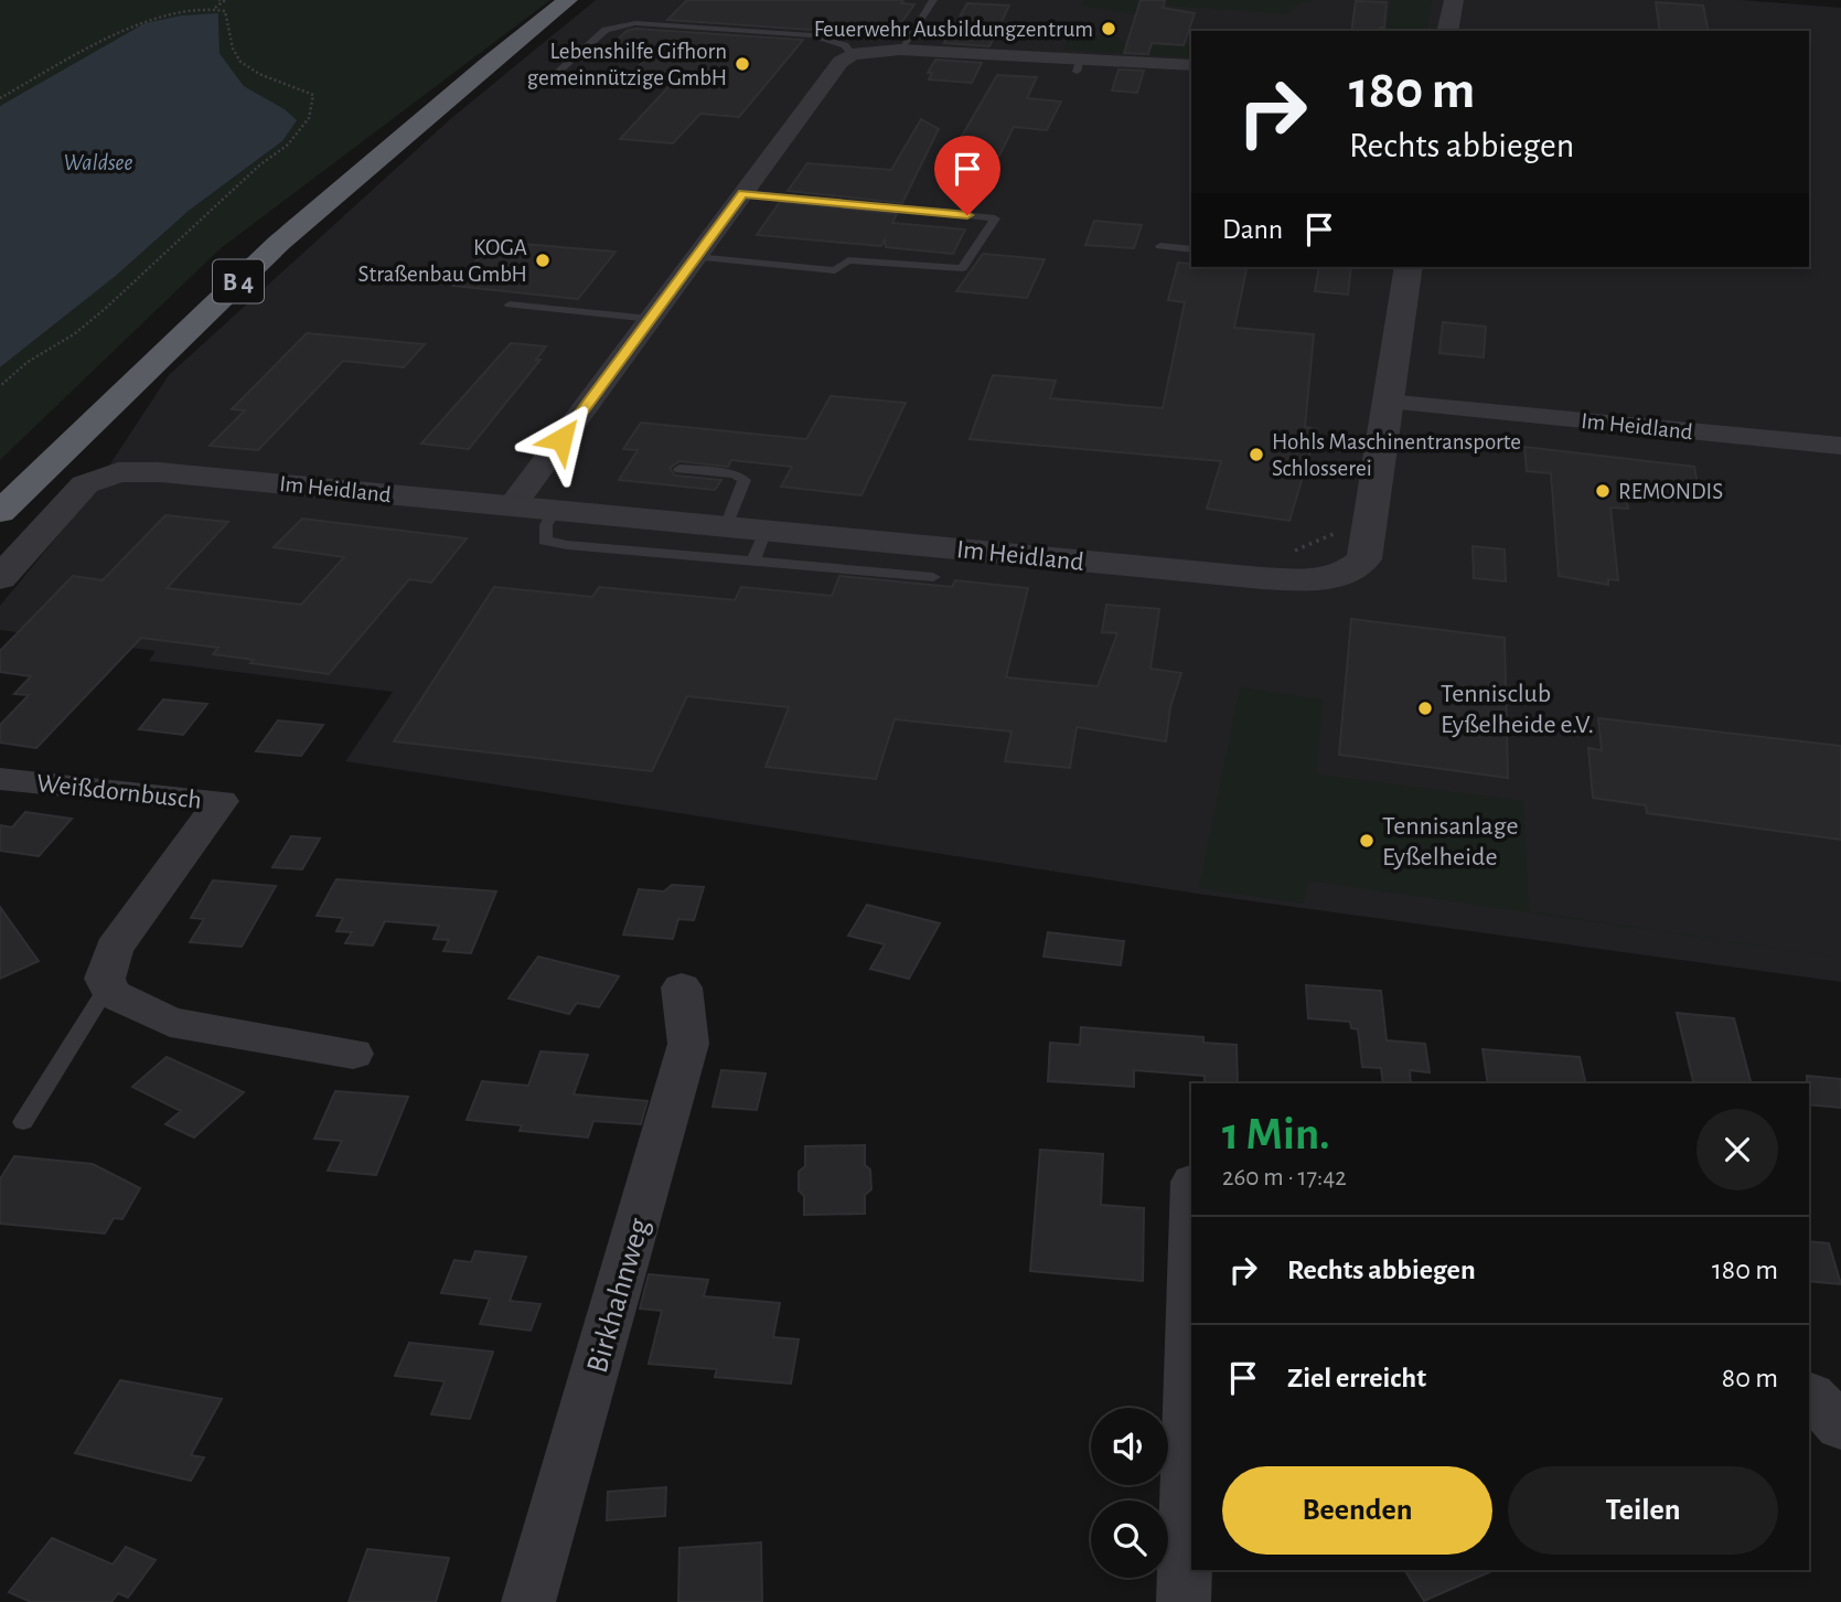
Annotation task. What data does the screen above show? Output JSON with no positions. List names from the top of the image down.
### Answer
{
  "streets": {
    "highway": ["B 4"],
    "street": ["Im Heidland", "Weißdornbusch", "Birkhahnweg"]
  },
  "water": ["Waldsee"],
  "places": [
    "Feuerwehr Ausbildungzentrum",
    "Lebenshilfe Gifhorn gemeinnützige GmbH",
    "KOGA Straßenbau GmbH",
    "Hohls Maschinentransporte Schlosserei",
    "REMONDIS",
    "Tennisclub Eyßelheide e.V.",
    "Tennisanlage Eyßelheide"
  ],
  "page": {
    "turn": ["180 m", "Rechts abbiegen"],
    "then": "Dann",
    "heading": ["1 Min.", "260 m · 17:42"],
    "list": [
      {
        "name": "Rechts abbiegen",
        "value": "180 m"
      },
      {
        "name": "Ziel erreicht",
        "value": "80 m"
      }
    ],
    "buttons": ["Beenden", "Teilen"]
  }
}
